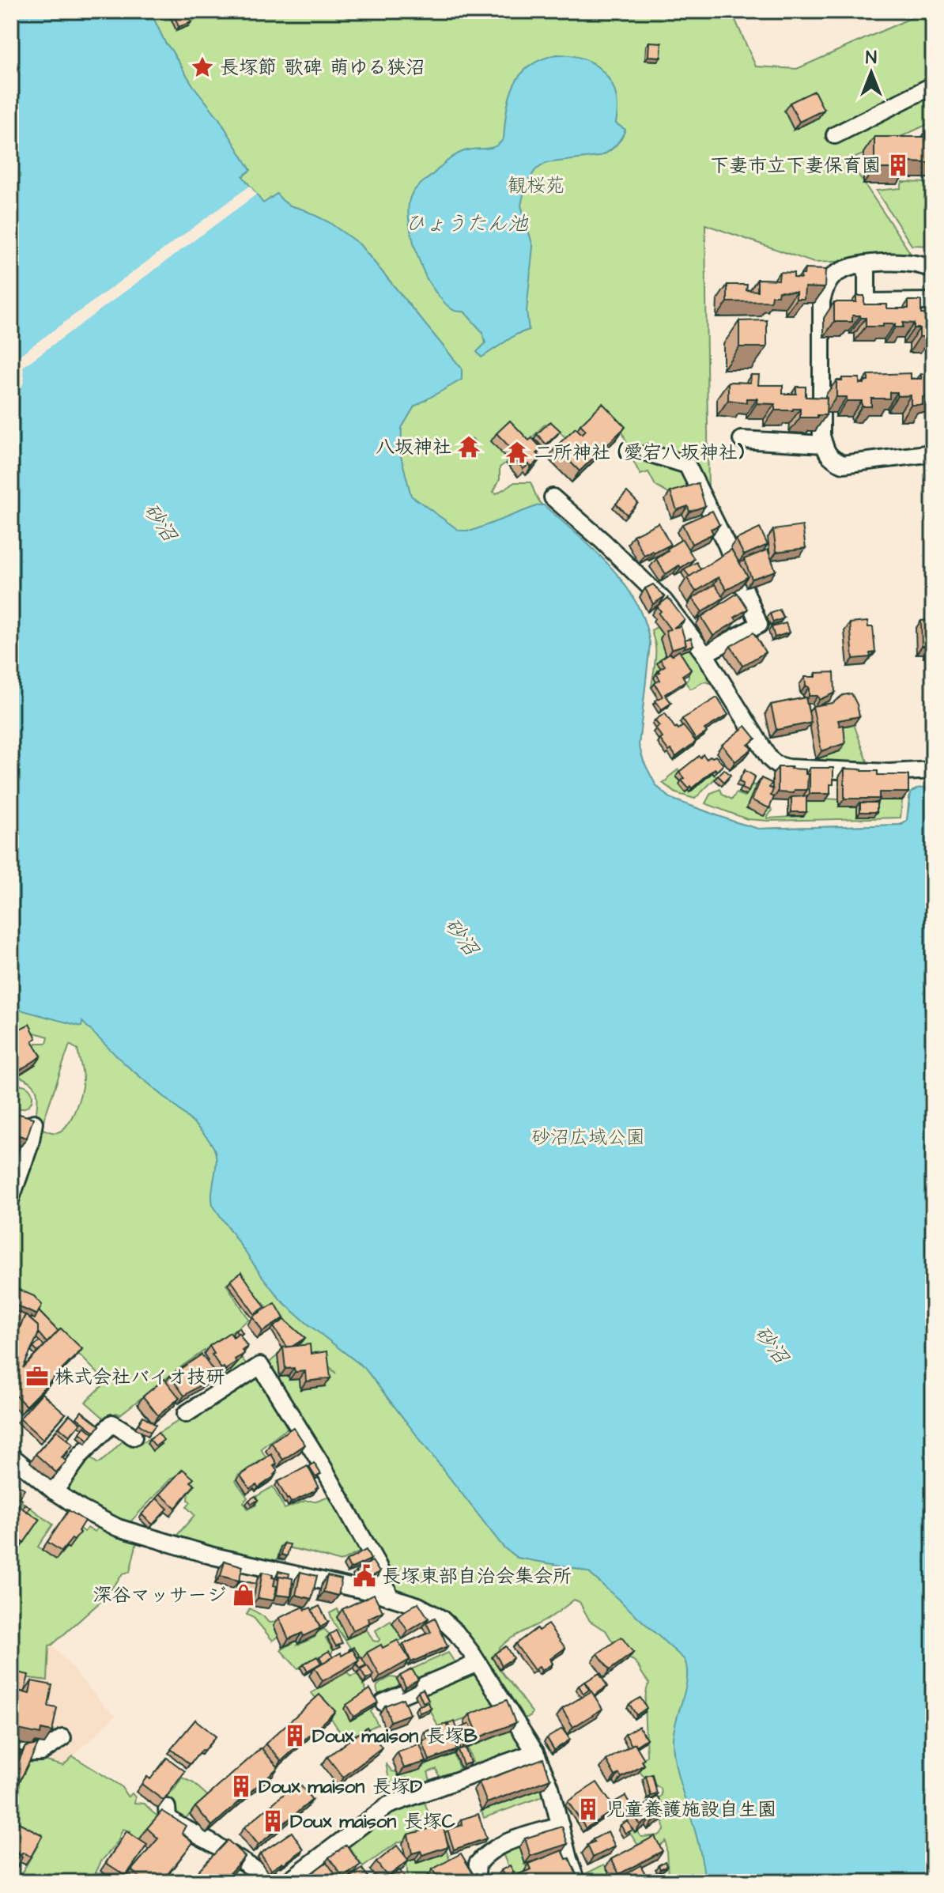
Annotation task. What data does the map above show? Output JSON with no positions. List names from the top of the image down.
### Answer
{
  "water": ["ひょうたん池", "砂沼"],
  "parks": ["観桜苑", "砂沼広域公園"],
  "places": {
    "place": ["長塚節 歌碑 萌ゆる狭沼"],
    "building": [
      "下妻市立下妻保育園",
      "Doux maison 長塚B",
      "Doux maison 長塚D",
      "児童養護施設自生園",
      "Doux maison 長塚C"
    ],
    "temple": ["八坂神社", "二所神社 (愛宕八坂神社)"],
    "office": ["株式会社バイオ技研"],
    "public building": ["長塚東部自治会集会所"],
    "shop": ["深谷マッサージ"]
  },
  "north": "top"
}
